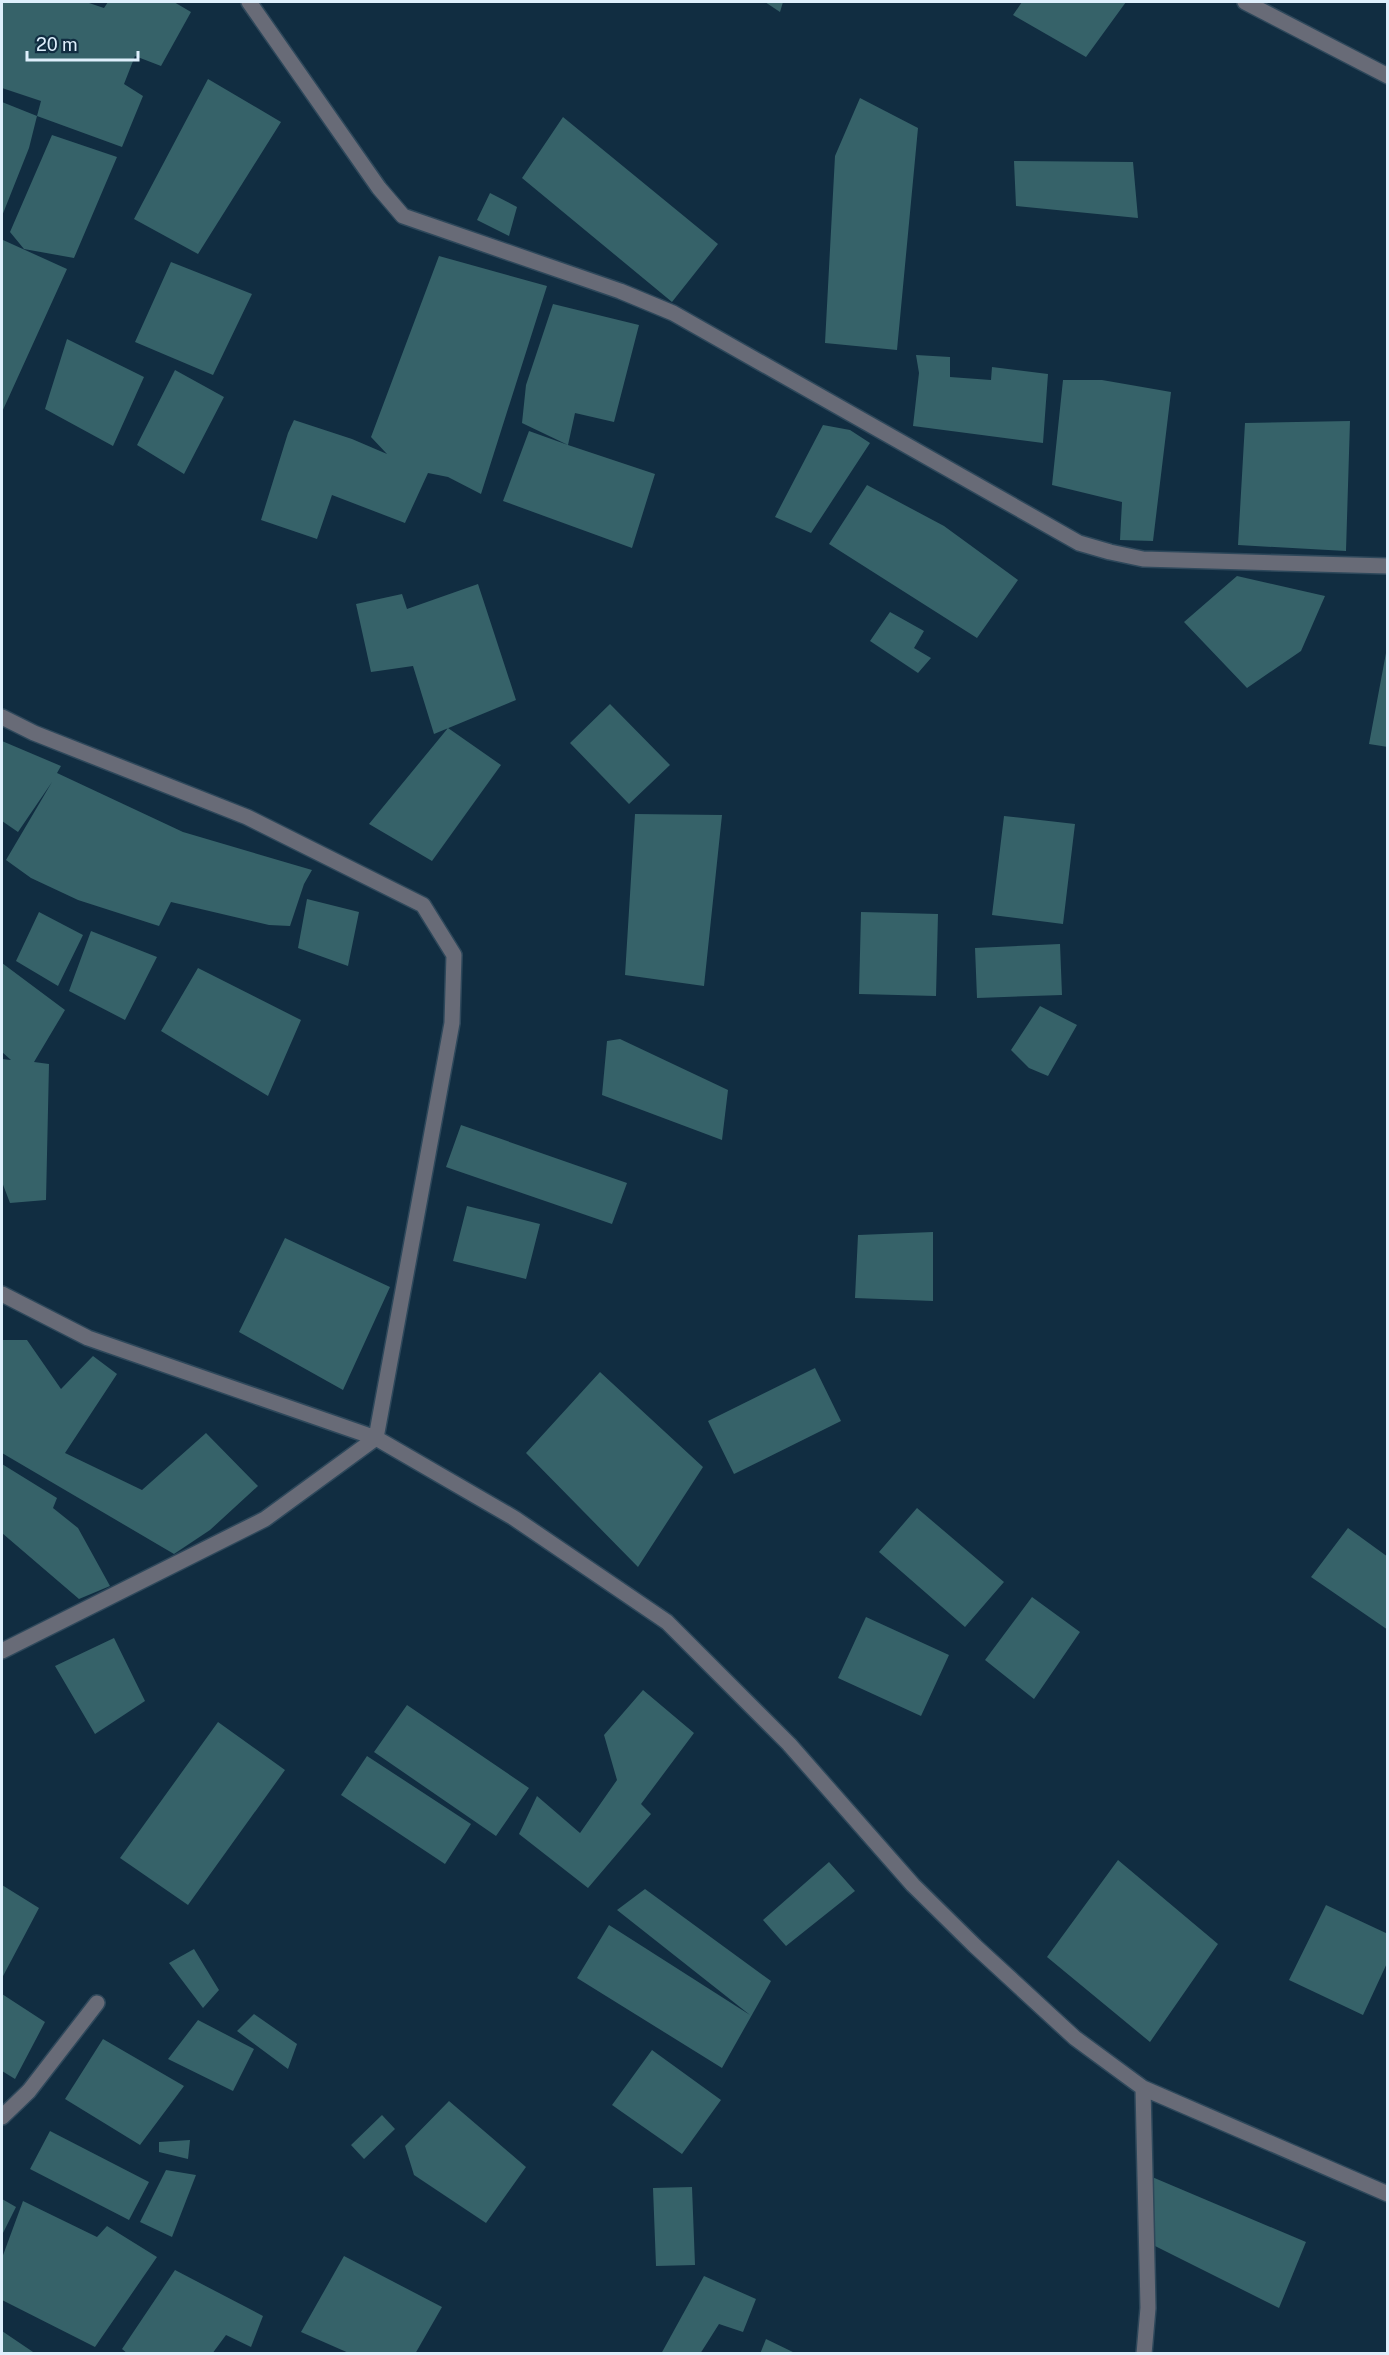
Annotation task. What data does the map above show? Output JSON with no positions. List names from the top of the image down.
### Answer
{
  "scale_bar": "20 m"
}
